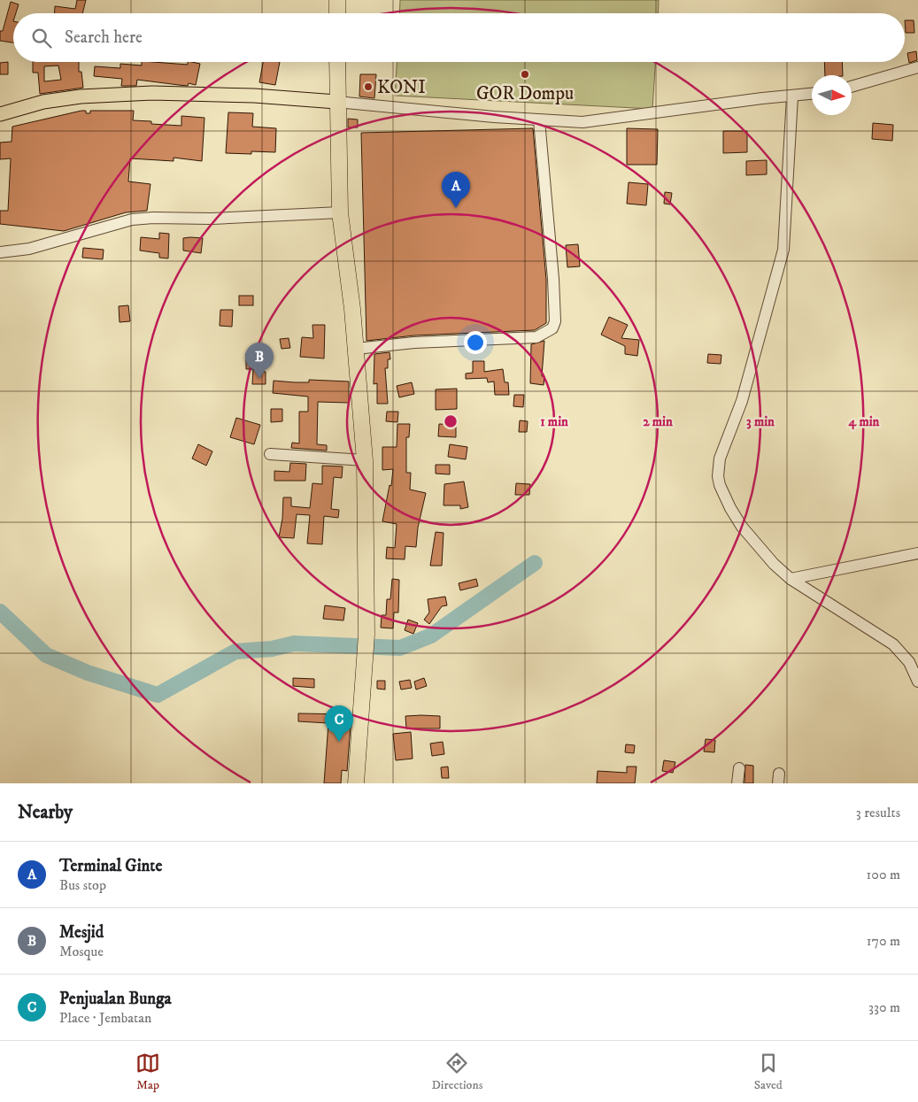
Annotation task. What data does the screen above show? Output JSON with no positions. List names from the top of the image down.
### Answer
{
  "places": ["GOR Dompu", "KONI"],
  "north": "right",
  "page": {
    "search": "Search here",
    "pins": ["A", "B", "C"],
    "heading": ["Nearby", "3 results"],
    "list": [
      {
        "mark": "A",
        "name": "Terminal Ginte",
        "note": "Bus stop",
        "value": "100 m"
      },
      {
        "mark": "B",
        "name": "Mesjid",
        "note": "Mosque",
        "value": "170 m"
      },
      {
        "mark": "C",
        "name": "Penjualan Bunga",
        "note": "Place · Jembatan",
        "value": "330 m"
      }
    ],
    "nav": ["Map", "Directions", "Saved"]
  },
  "rings": [
    "1 min",
    "2 min",
    "3 min",
    "4 min"
  ]
}
